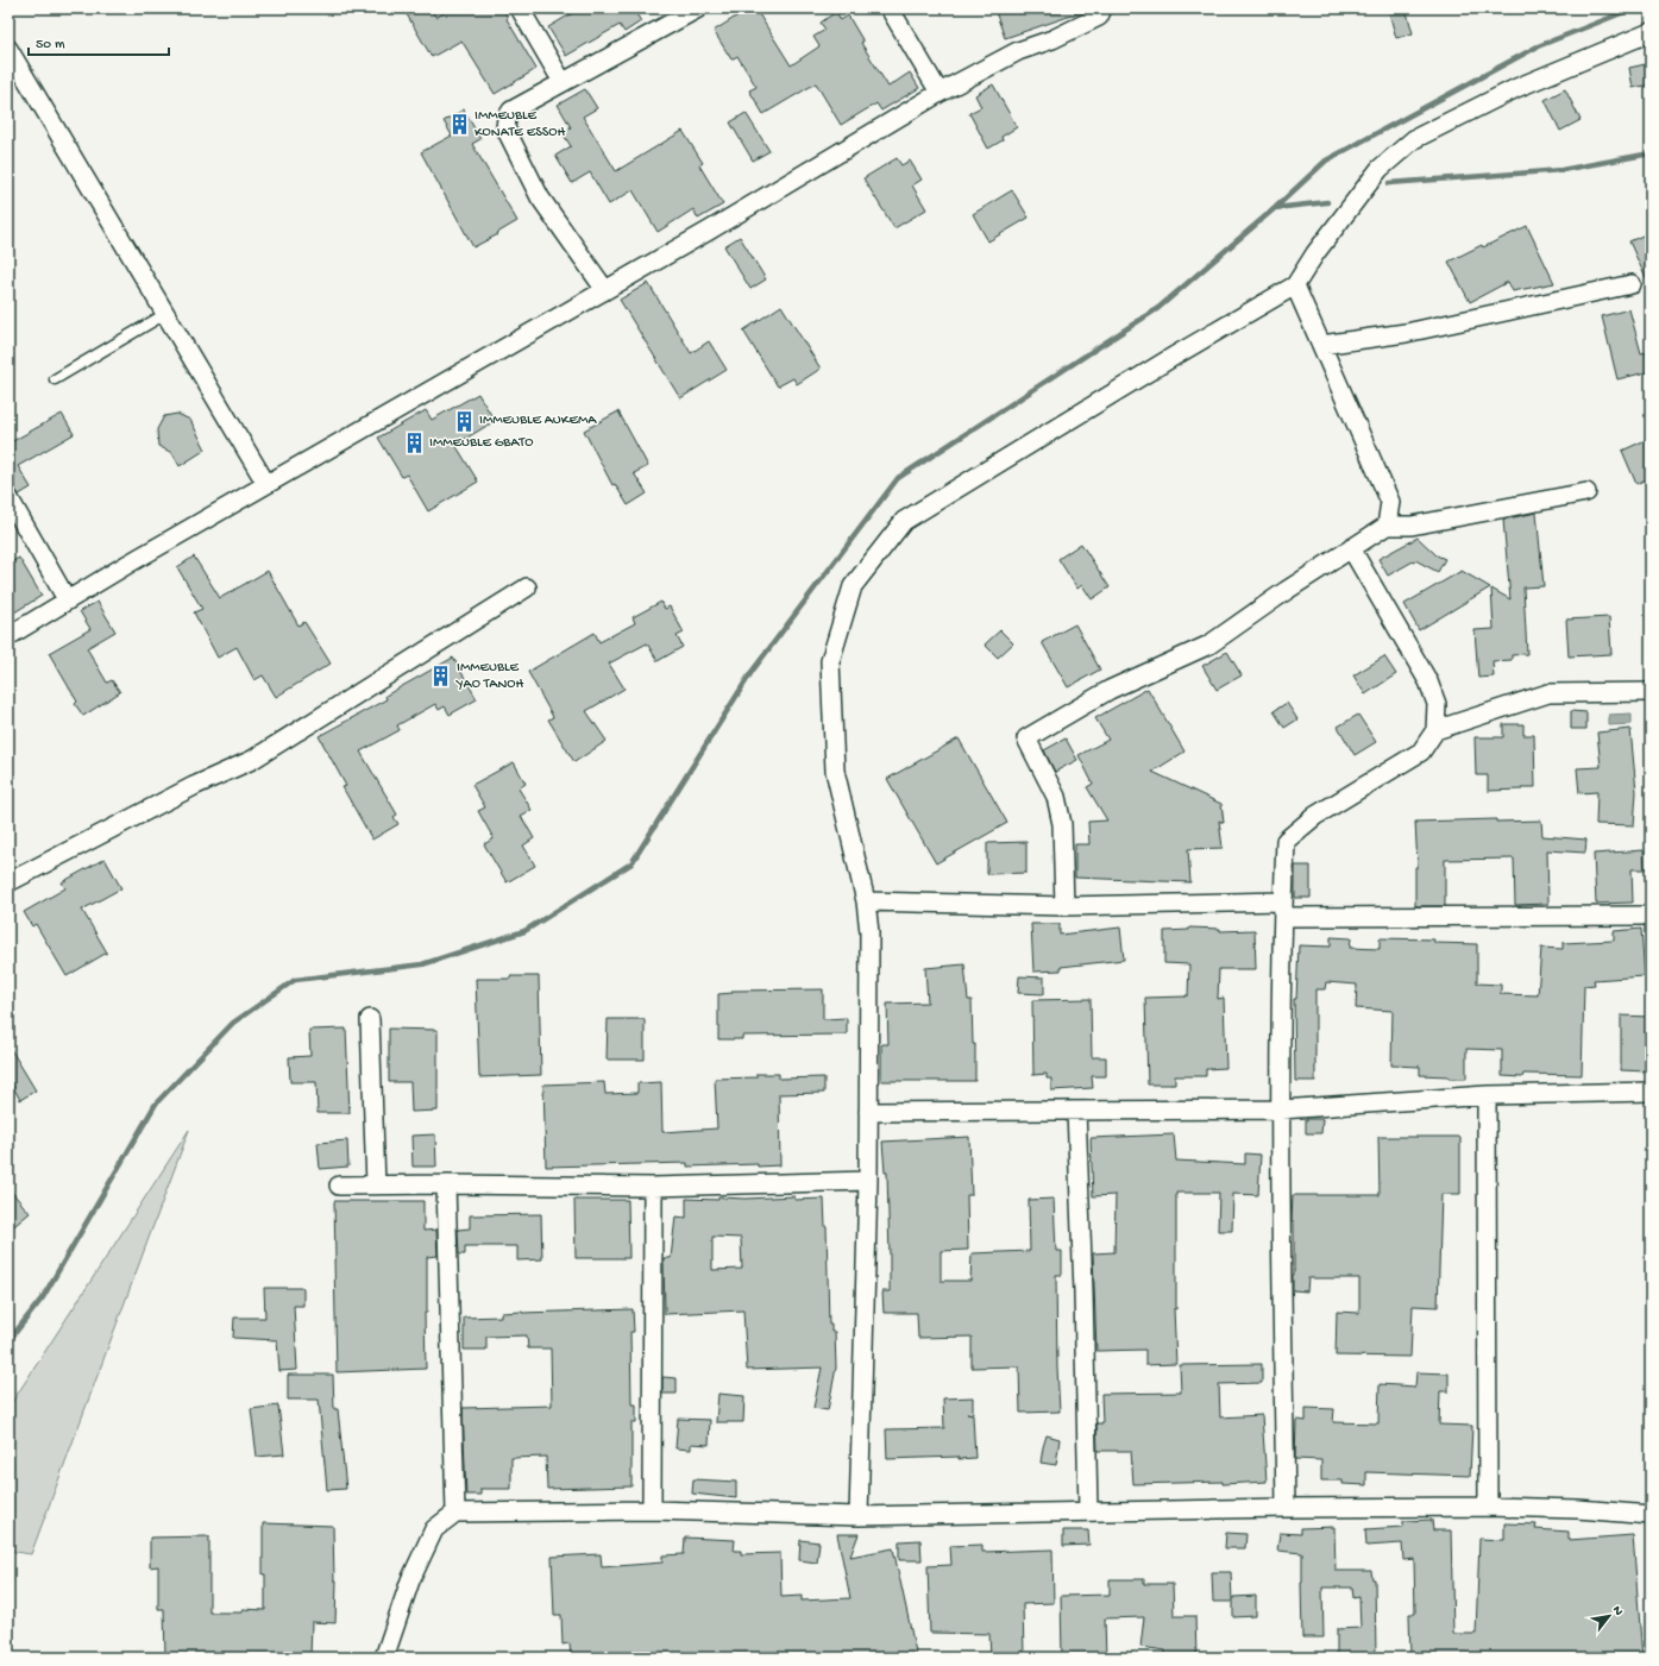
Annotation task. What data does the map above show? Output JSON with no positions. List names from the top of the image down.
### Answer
{
  "places": {
    "building": [
      "IMMEUBLE KONATE ESSOH",
      "IMMEUBLE AUKEMA",
      "IMMEUBLE GBATO",
      "IMMEUBLE YAO TANOH"
    ]
  },
  "scale_bar": "50 m",
  "north": "top right"
}
